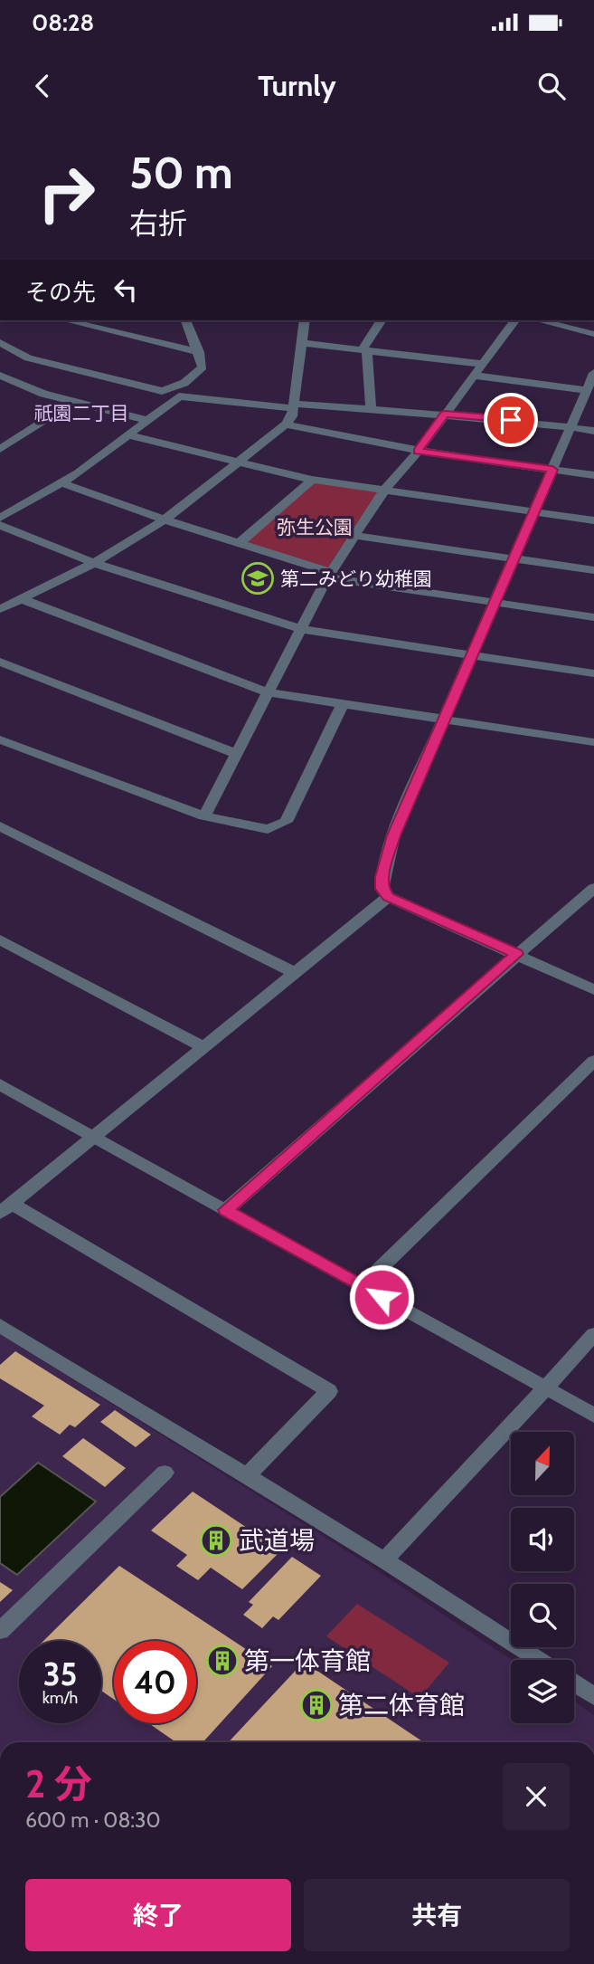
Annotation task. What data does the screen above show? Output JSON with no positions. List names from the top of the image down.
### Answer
{
  "districts": ["祇園二丁目"],
  "parks": ["弥生公園"],
  "places": {
    "school or university": ["第二みどり幼稚園"],
    "building": ["武道場", "第一体育館", "第二体育館"]
  },
  "north": "top",
  "page": {
    "status": "08:28",
    "header": "Turnly",
    "turn": ["50 m", "右折"],
    "then": "その先",
    "speed": "35 km/h",
    "limit": "40",
    "heading": ["2 分", "600 m · 08:30"],
    "buttons": ["終了", "共有"]
  }
}
